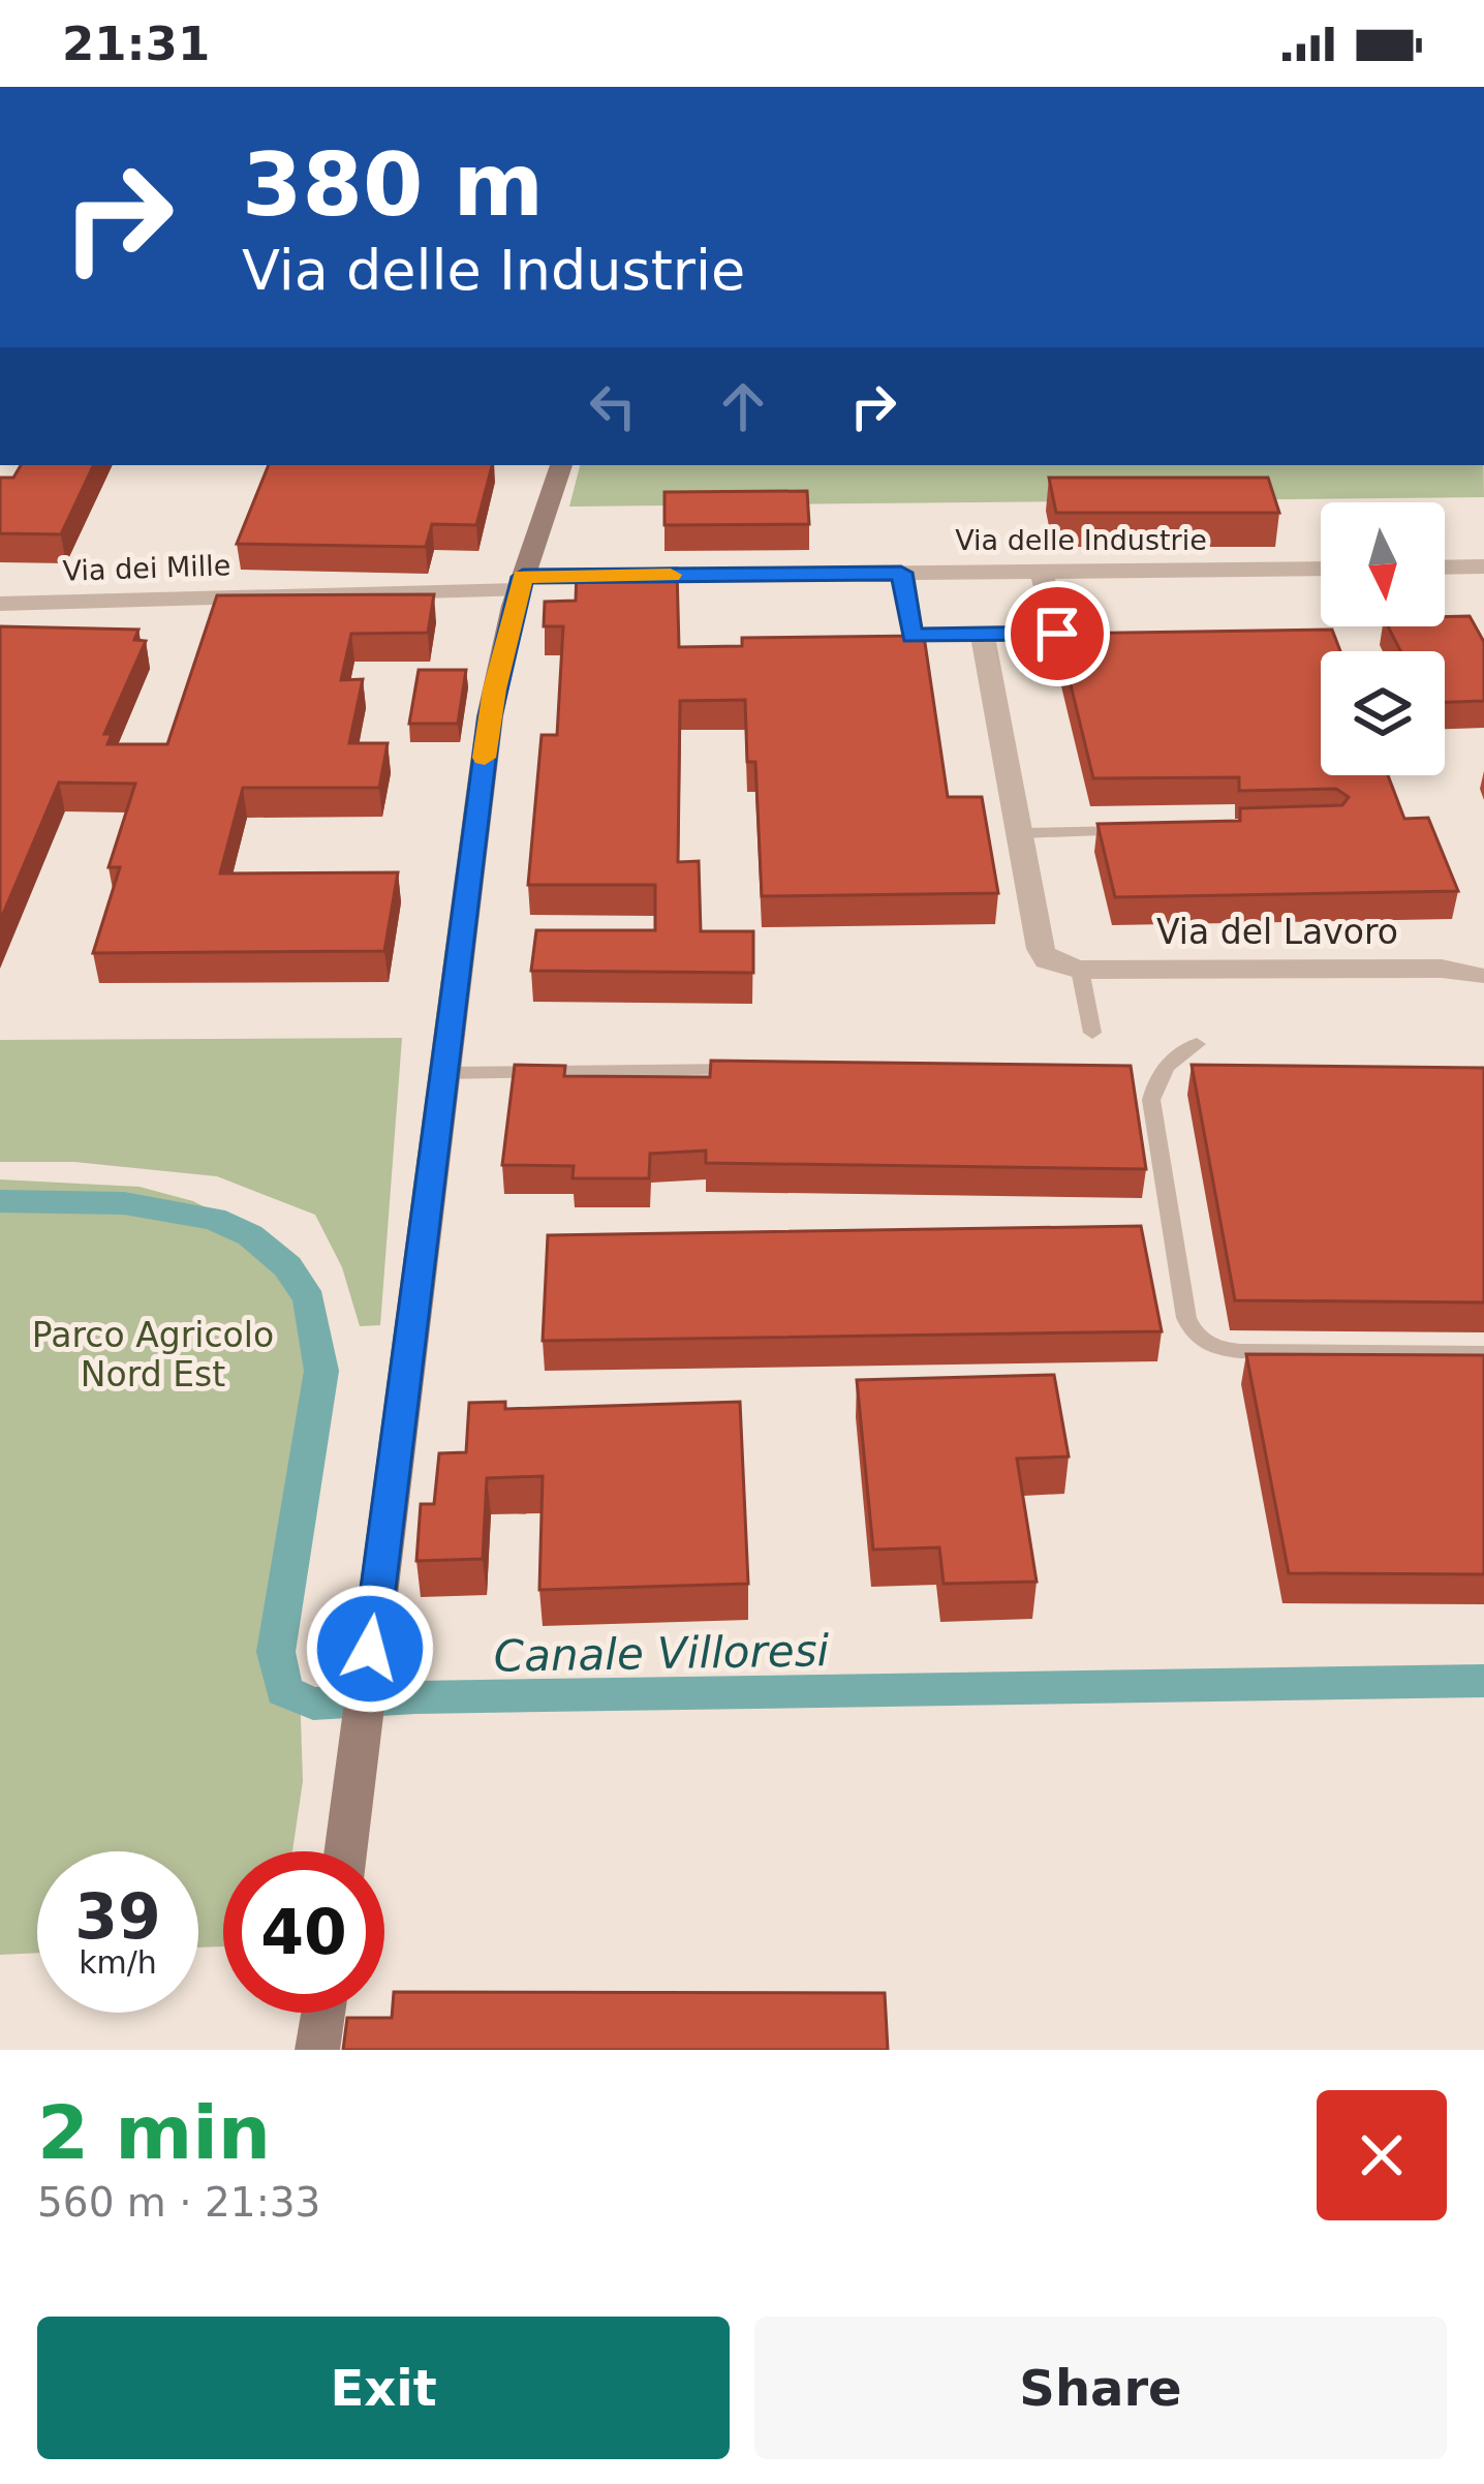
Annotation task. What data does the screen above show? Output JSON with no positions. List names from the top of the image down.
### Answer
{
  "streets": {
    "street": ["Via delle Industrie", "Via dei Mille", "Via del Lavoro"]
  },
  "crossings": [
    ["Via delle Industrie", "Via dei Mille"]
  ],
  "water": ["Canale Villoresi"],
  "parks": ["Parco Agricolo Nord Est"],
  "north": "bottom",
  "page": {
    "status": "21:31",
    "turn": ["380 m", "Via delle Industrie"],
    "speed": "39 km/h",
    "limit": "40",
    "heading": ["2 min", "560 m · 21:33"],
    "buttons": ["Exit", "Share"]
  }
}
